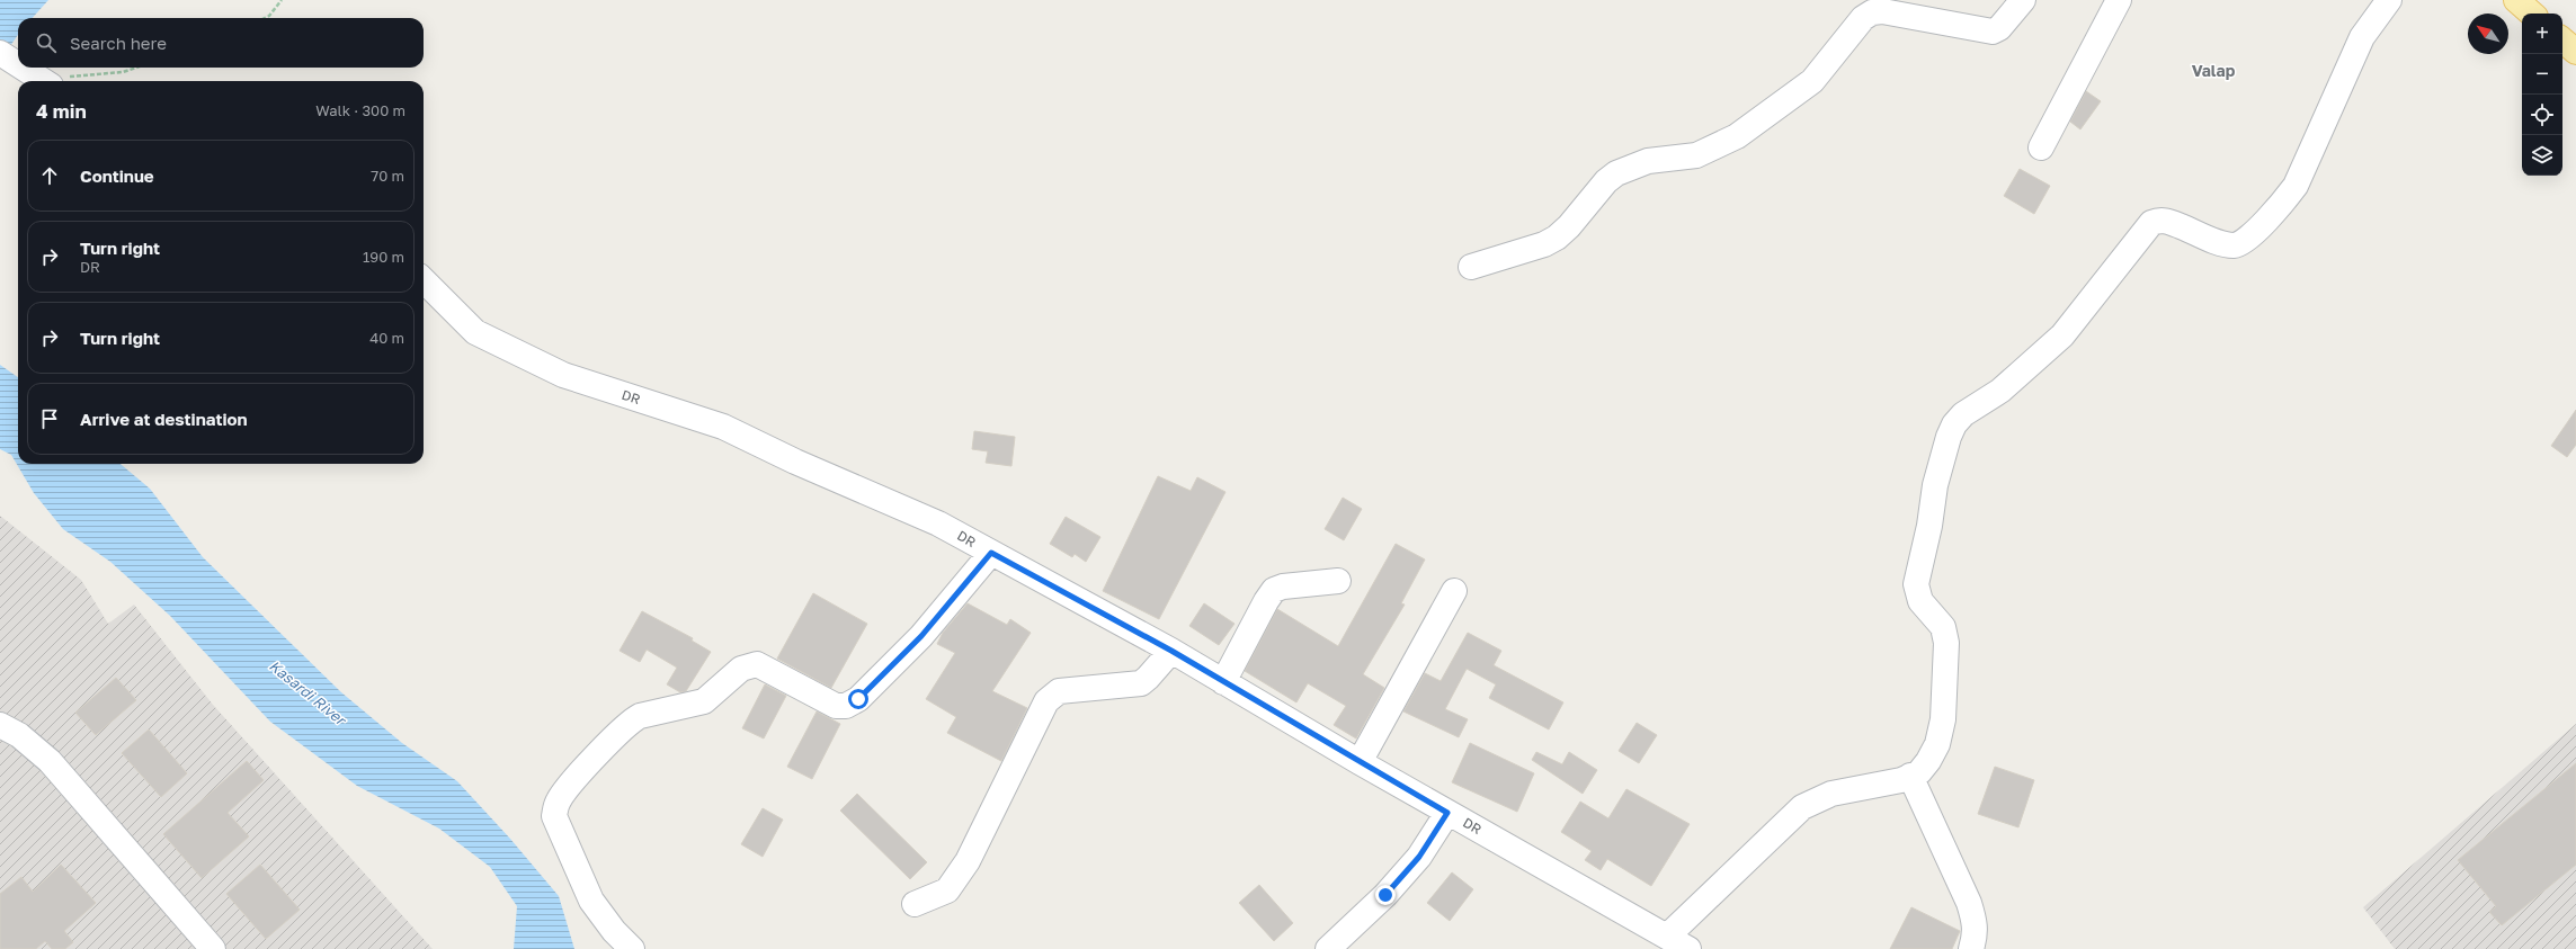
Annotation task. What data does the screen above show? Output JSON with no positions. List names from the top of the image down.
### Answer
{
  "streets": {
    "street": ["DR"]
  },
  "districts": ["Valap"],
  "water": ["Kasardi River"],
  "north": "top left",
  "page": {
    "map_buttons": ["+", "−"],
    "search": "Search here",
    "heading": ["4 min", "Walk · 300 m"],
    "list": [
      ["Continue", "70 m"],
      ["Turn right", "DR", "190 m"],
      ["Turn right", "40 m"],
      "Arrive at destination"
    ]
  }
}
